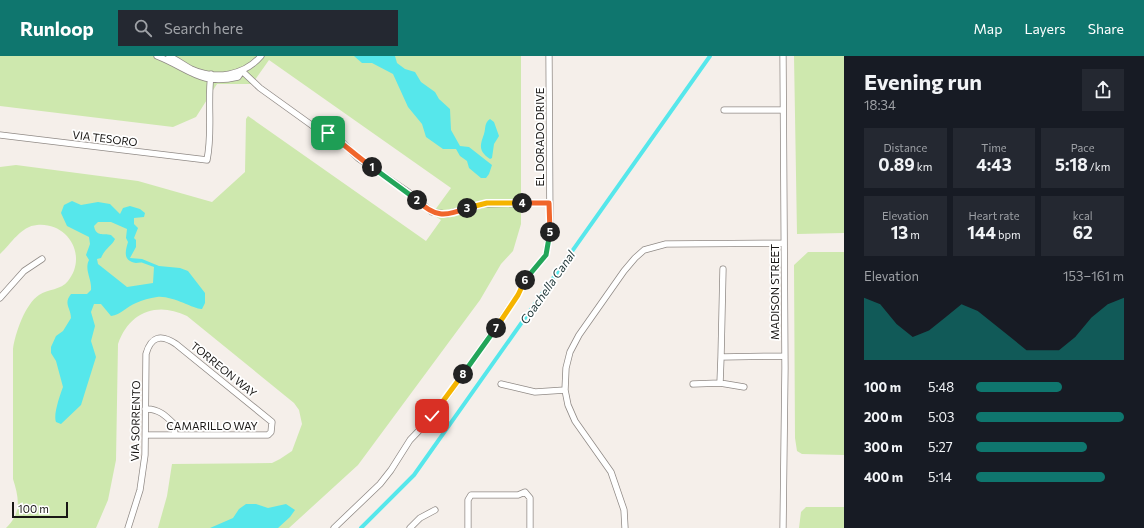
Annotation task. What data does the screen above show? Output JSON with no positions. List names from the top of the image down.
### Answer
{
  "streets": {
    "street": [
      "EL DORADO DRIVE",
      "VIA TESORO",
      "MADISON STREET",
      "TORREON WAY",
      "VIA SORRENTO",
      "CAMARILLO WAY"
    ]
  },
  "crossings": [
    ["TORREON WAY", "VIA SORRENTO"],
    ["TORREON WAY", "CAMARILLO WAY"],
    ["VIA SORRENTO", "CAMARILLO WAY"]
  ],
  "water": ["Coachella Canal"],
  "scale_bar": "100 m",
  "page": {
    "header": "Runloop",
    "search": "Search here",
    "nav": ["Map", "Layers", "Share"],
    "heading": ["Evening run", "18:34"],
    "stats": [
      ["Distance", "0.89 km"],
      ["Time", "4:43"],
      ["Pace", "5:18 /km"],
      ["Elevation", "13 m"],
      ["Heart rate", "144 bpm"],
      ["kcal", "62"]
    ],
    "pins": [
      "1",
      "2",
      "4",
      "3",
      "5",
      "6",
      "7",
      "8"
    ],
    "chart": ["Elevation", "153–161 m"],
    "list": [
      {
        "name": "100 m",
        "note": "5:48"
      },
      {
        "name": "200 m",
        "note": "5:03"
      },
      {
        "name": "300 m",
        "note": "5:27"
      },
      {
        "name": "400 m",
        "note": "5:14"
      }
    ],
    "scale": "100 m"
  }
}
